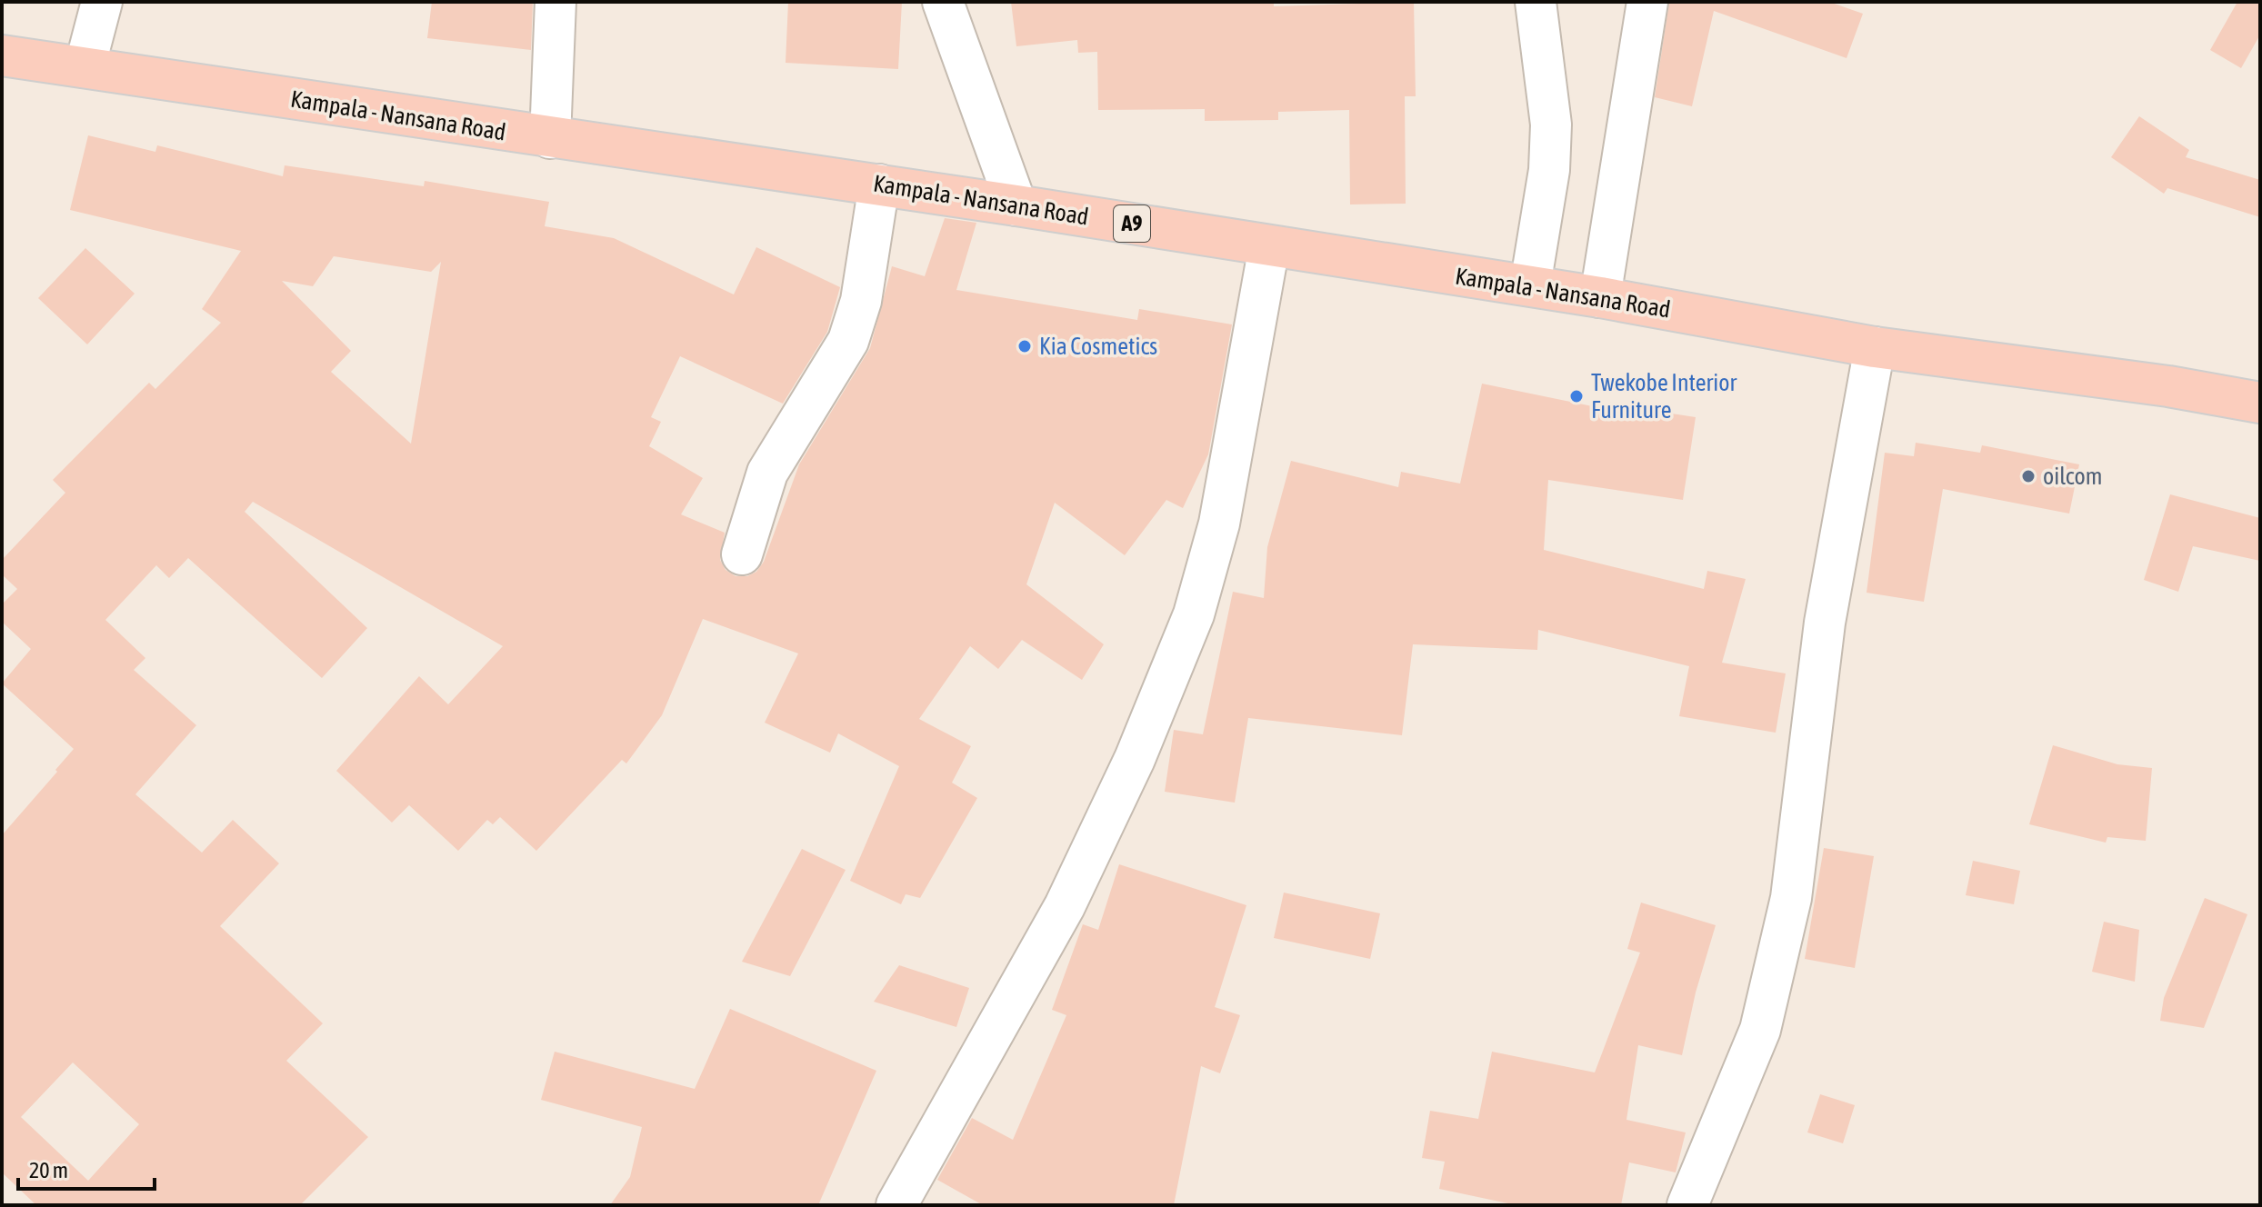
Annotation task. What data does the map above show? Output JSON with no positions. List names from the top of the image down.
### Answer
{
  "streets": {
    "main road": ["Kampala - Nansana Road", "A9"]
  },
  "places": ["Kia Cosmetics", "Twekobe Interior Furniture", "oilcom"],
  "scale_bar": "20 m"
}
